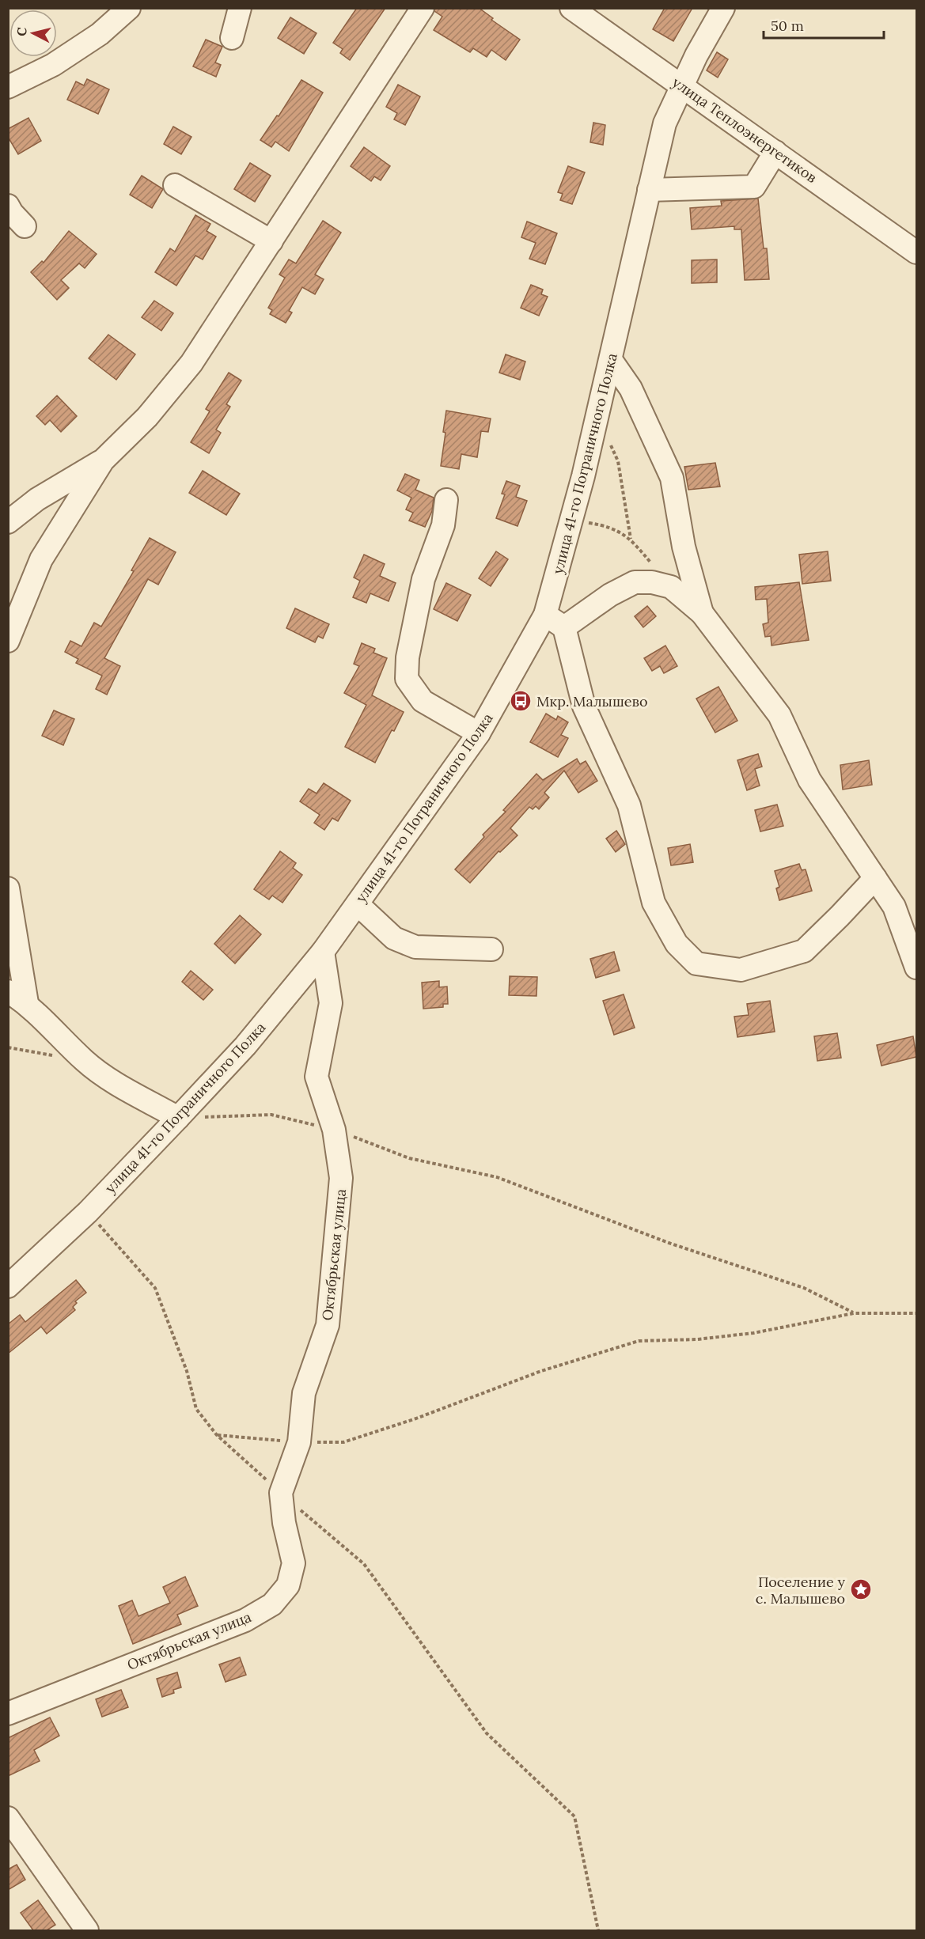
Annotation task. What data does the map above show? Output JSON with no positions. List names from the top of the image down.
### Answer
{
  "streets": {
    "street": ["улица Теплоэнергетиков", "улица 41-го Пограничного Полка", "Октябрьская улица"]
  },
  "crossings": [
    ["улица Теплоэнергетиков", "улица 41-го Пограничного Полка"],
    ["улица 41-го Пограничного Полка", "Октябрьская улица"]
  ],
  "places": {
    "bus stop": ["Мкр. Малышево"],
    "place": ["Поселение у с. Малышево"]
  },
  "scale_bar": "50 m",
  "north": "left"
}
